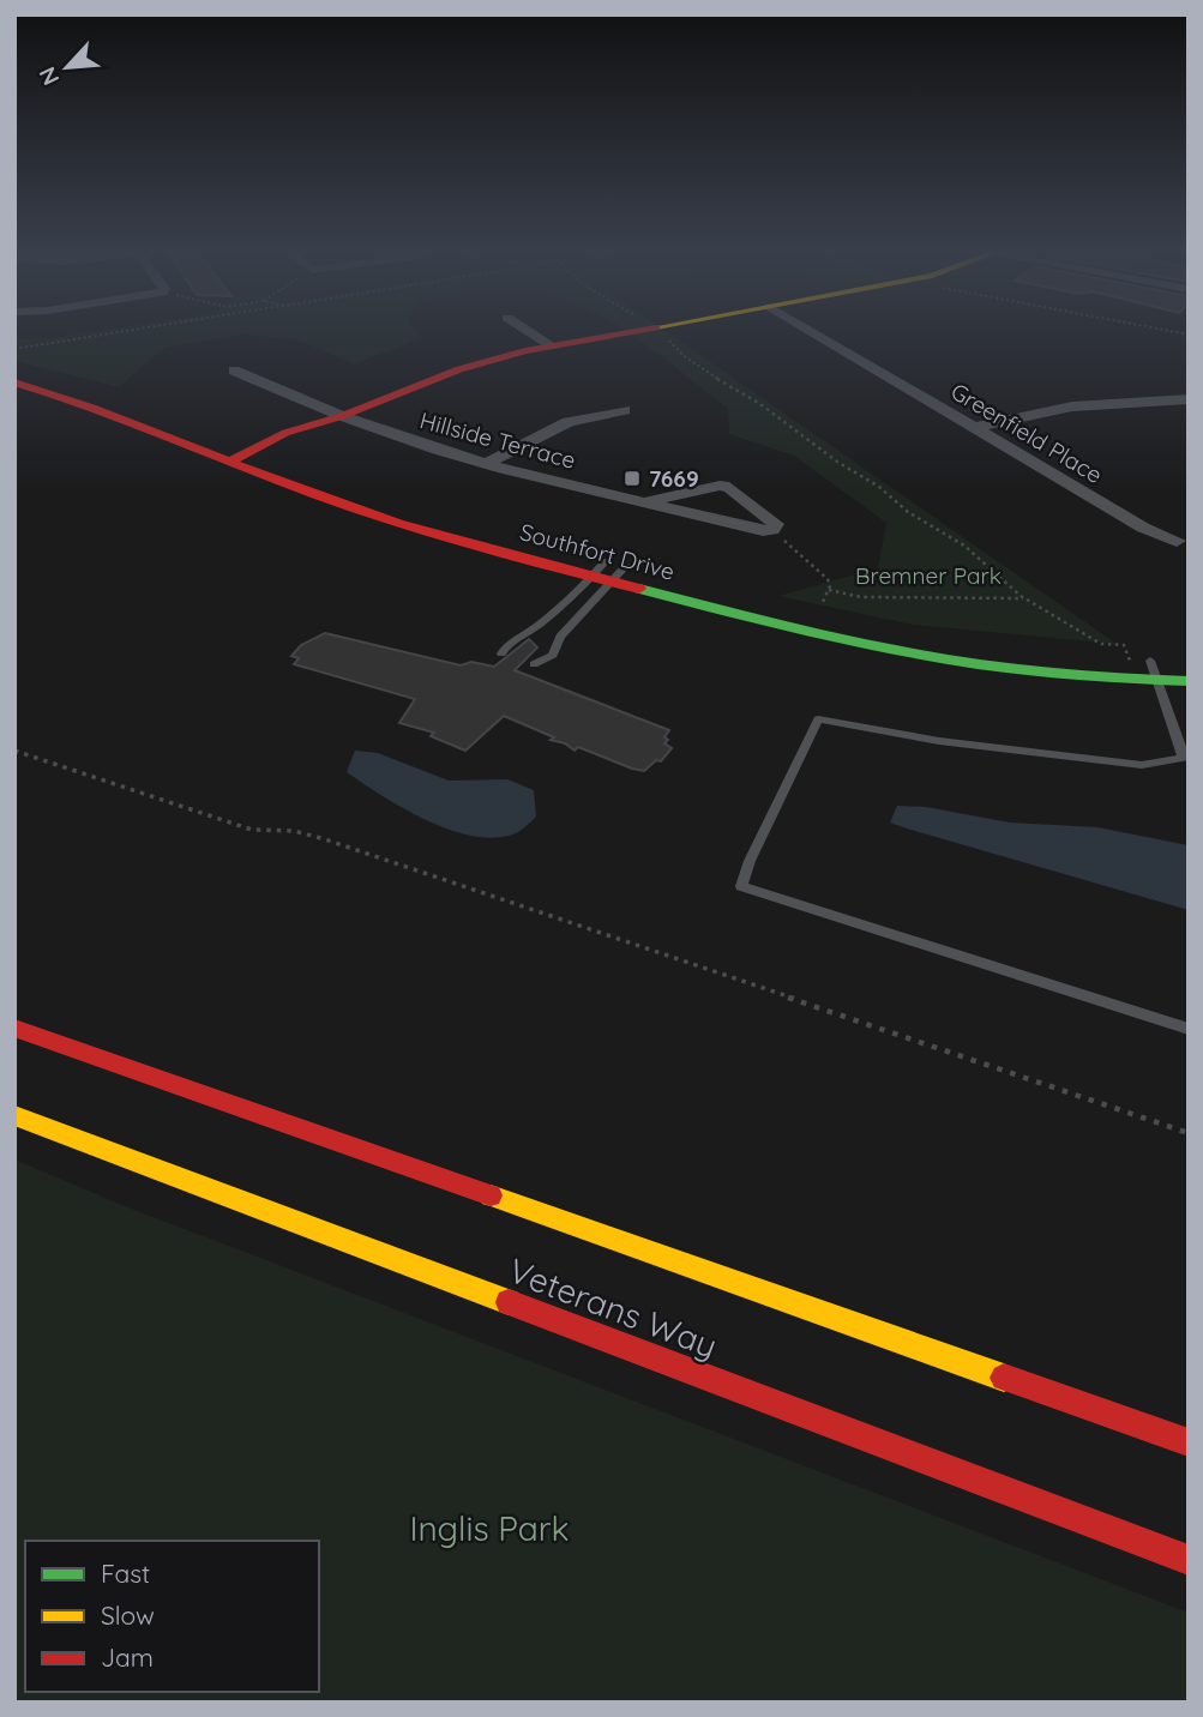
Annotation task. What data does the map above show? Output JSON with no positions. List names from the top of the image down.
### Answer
{
  "streets": {
    "main road": ["Southfort Drive", "Veterans Way"],
    "street": ["Greenfield Place", "Hillside Terrace"]
  },
  "parks": ["Bremner Park", "Inglis Park"],
  "places": {
    "transit": ["7669"]
  },
  "legend": ["Fast", "Slow", "Jam"],
  "north": "bottom left"
}
